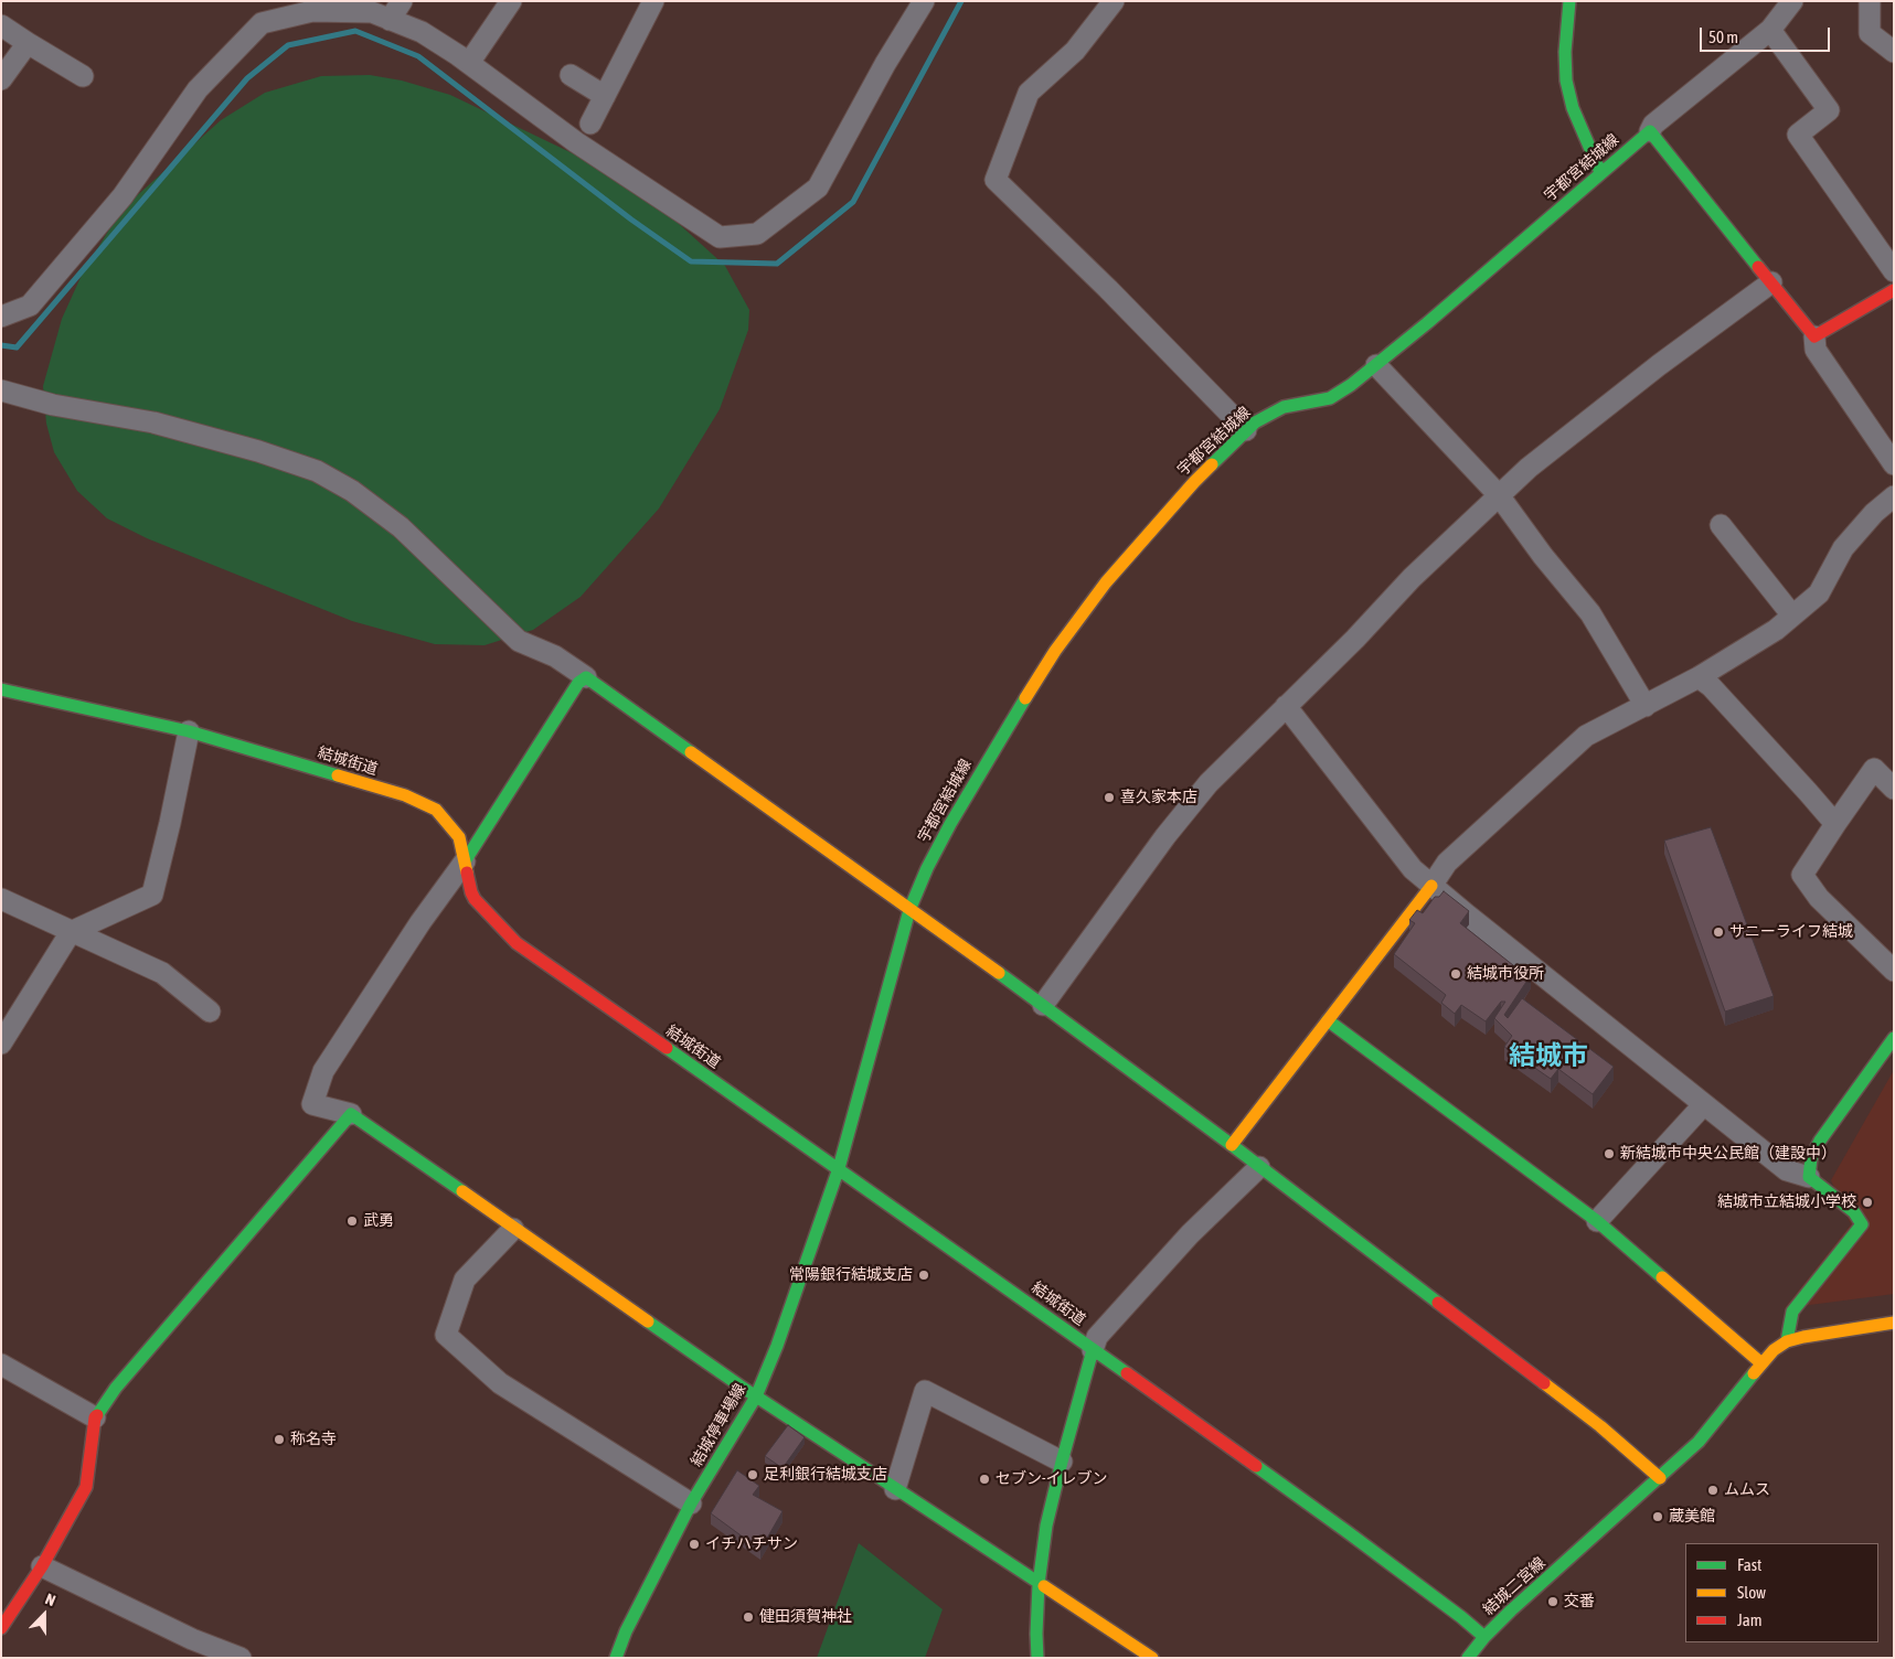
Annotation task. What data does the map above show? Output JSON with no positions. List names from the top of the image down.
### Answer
{
  "streets": {
    "main road": [
      "宇都宮結城線",
      "結城街道",
      "結城停車場線",
      "結城二宮線"
    ]
  },
  "crossings": [
    ["宇都宮結城線", "結城街道"],
    ["宇都宮結城線", "結城停車場線"],
    ["結城街道", "結城停車場線"],
    ["結城街道", "結城二宮線"]
  ],
  "districts": ["結城市"],
  "places": [
    "喜久家本店",
    "サニーライフ結城",
    "結城市役所",
    "新結城市中央公民館（建設中）",
    "結城市立結城小学校",
    "武勇",
    "常陽銀行結城支店",
    "称名寺",
    "足利銀行結城支店",
    "セブン-イレブン",
    "ムムス",
    "蔵美館",
    "イチハチサン",
    "交番",
    "健田須賀神社"
  ],
  "legend": ["Fast", "Slow", "Jam"],
  "scale_bar": "50 m",
  "north": "top"
}
